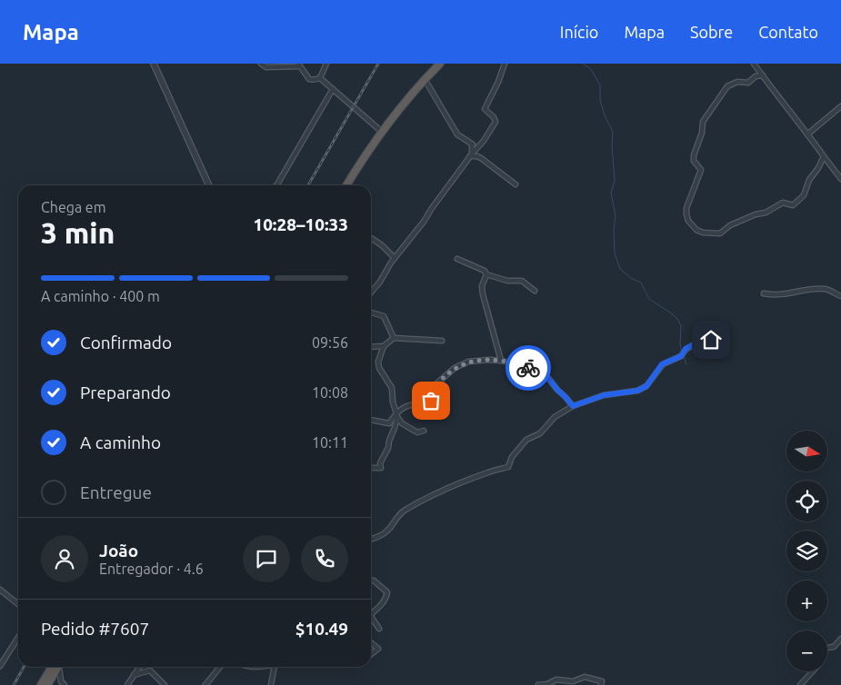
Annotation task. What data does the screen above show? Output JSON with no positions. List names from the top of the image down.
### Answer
{
  "north": "right",
  "page": {
    "header": "Mapa",
    "nav": [
      "Início",
      "Mapa",
      "Sobre",
      "Contato"
    ],
    "heading": ["3 min", "Chega em", "10:28–10:33"],
    "panel": [
      "João",
      "Entregador · 4.6",
      "Pedido #7607",
      "$10.49"
    ],
    "bar": "A caminho · 400 m",
    "list": [
      ["Confirmado", "09:56"],
      ["Preparando", "10:08"],
      ["A caminho", "10:11"],
      "Entregue"
    ],
    "map_buttons": ["+", "−"]
  }
}
